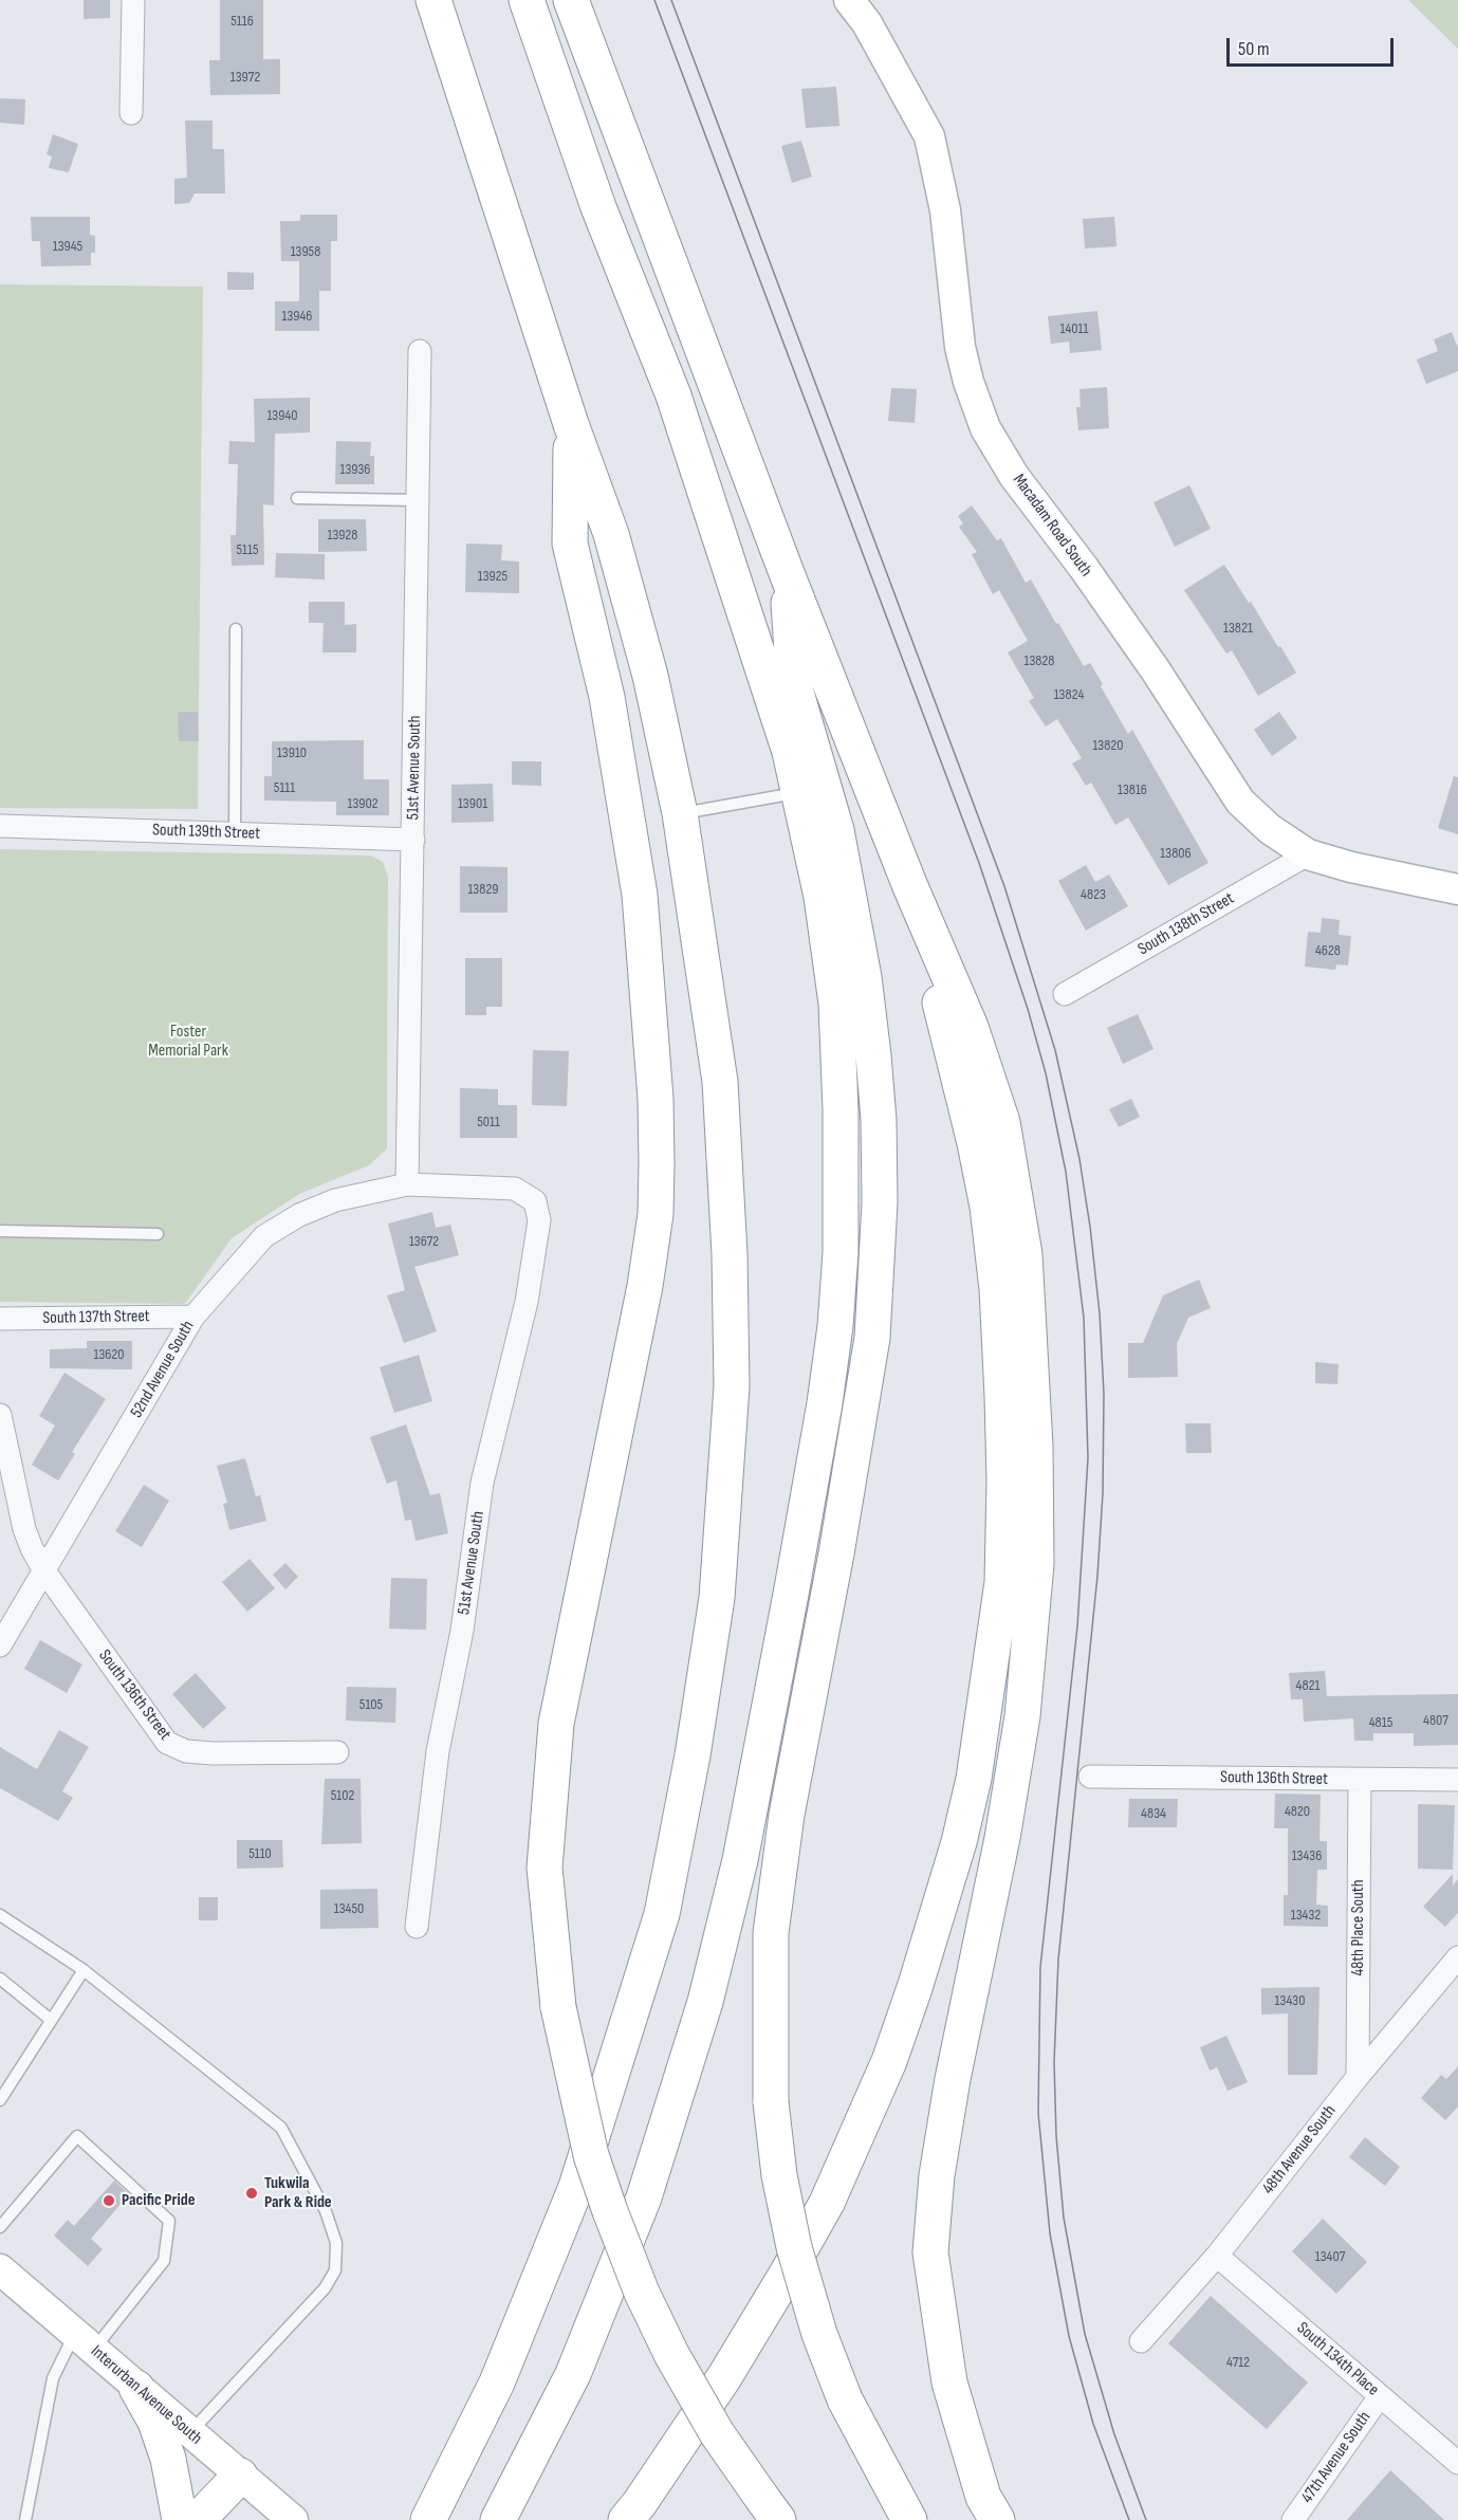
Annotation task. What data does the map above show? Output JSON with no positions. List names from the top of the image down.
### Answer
{
  "streets": {
    "street": [
      "Macadam Road South",
      "51st Avenue South",
      "South 139th Street",
      "South 138th Street",
      "South 137th Street",
      "52nd Avenue South",
      "South 136th Street",
      "48th Place South",
      "48th Avenue South",
      "South 134th Place",
      "Interurban Avenue South",
      "47th Avenue South"
    ]
  },
  "crossings": [
    ["Macadam Road South", "South 138th Street"],
    ["51st Avenue South", "South 139th Street"],
    ["51st Avenue South", "52nd Avenue South"],
    ["South 137th Street", "52nd Avenue South"],
    ["52nd Avenue South", "South 136th Street"],
    ["South 136th Street", "48th Place South"],
    ["48th Place South", "48th Avenue South"],
    ["48th Avenue South", "South 134th Place"],
    ["South 134th Place", "47th Avenue South"]
  ],
  "parks": ["Foster Memorial Park"],
  "places": ["Tukwila Park & Ride", "Pacific Pride"],
  "house_numbers": [
    "5116",
    "13972",
    "13945",
    "13958",
    "13946",
    "14011",
    "13940",
    "13936",
    "13928",
    "5115",
    "13925",
    "13821",
    "13828",
    "13824",
    "13820",
    "13910",
    "5111",
    "13816",
    "13902",
    "13901",
    "13806",
    "13829",
    "4823",
    "4628",
    "5011",
    "13672",
    "13620",
    "4821",
    "5105",
    "4807",
    "4815",
    "5102",
    "4820",
    "4834",
    "5110",
    "13436",
    "13450",
    "13432",
    "13430",
    "13407",
    "4712"
  ],
  "scale_bar": "50 m"
}
